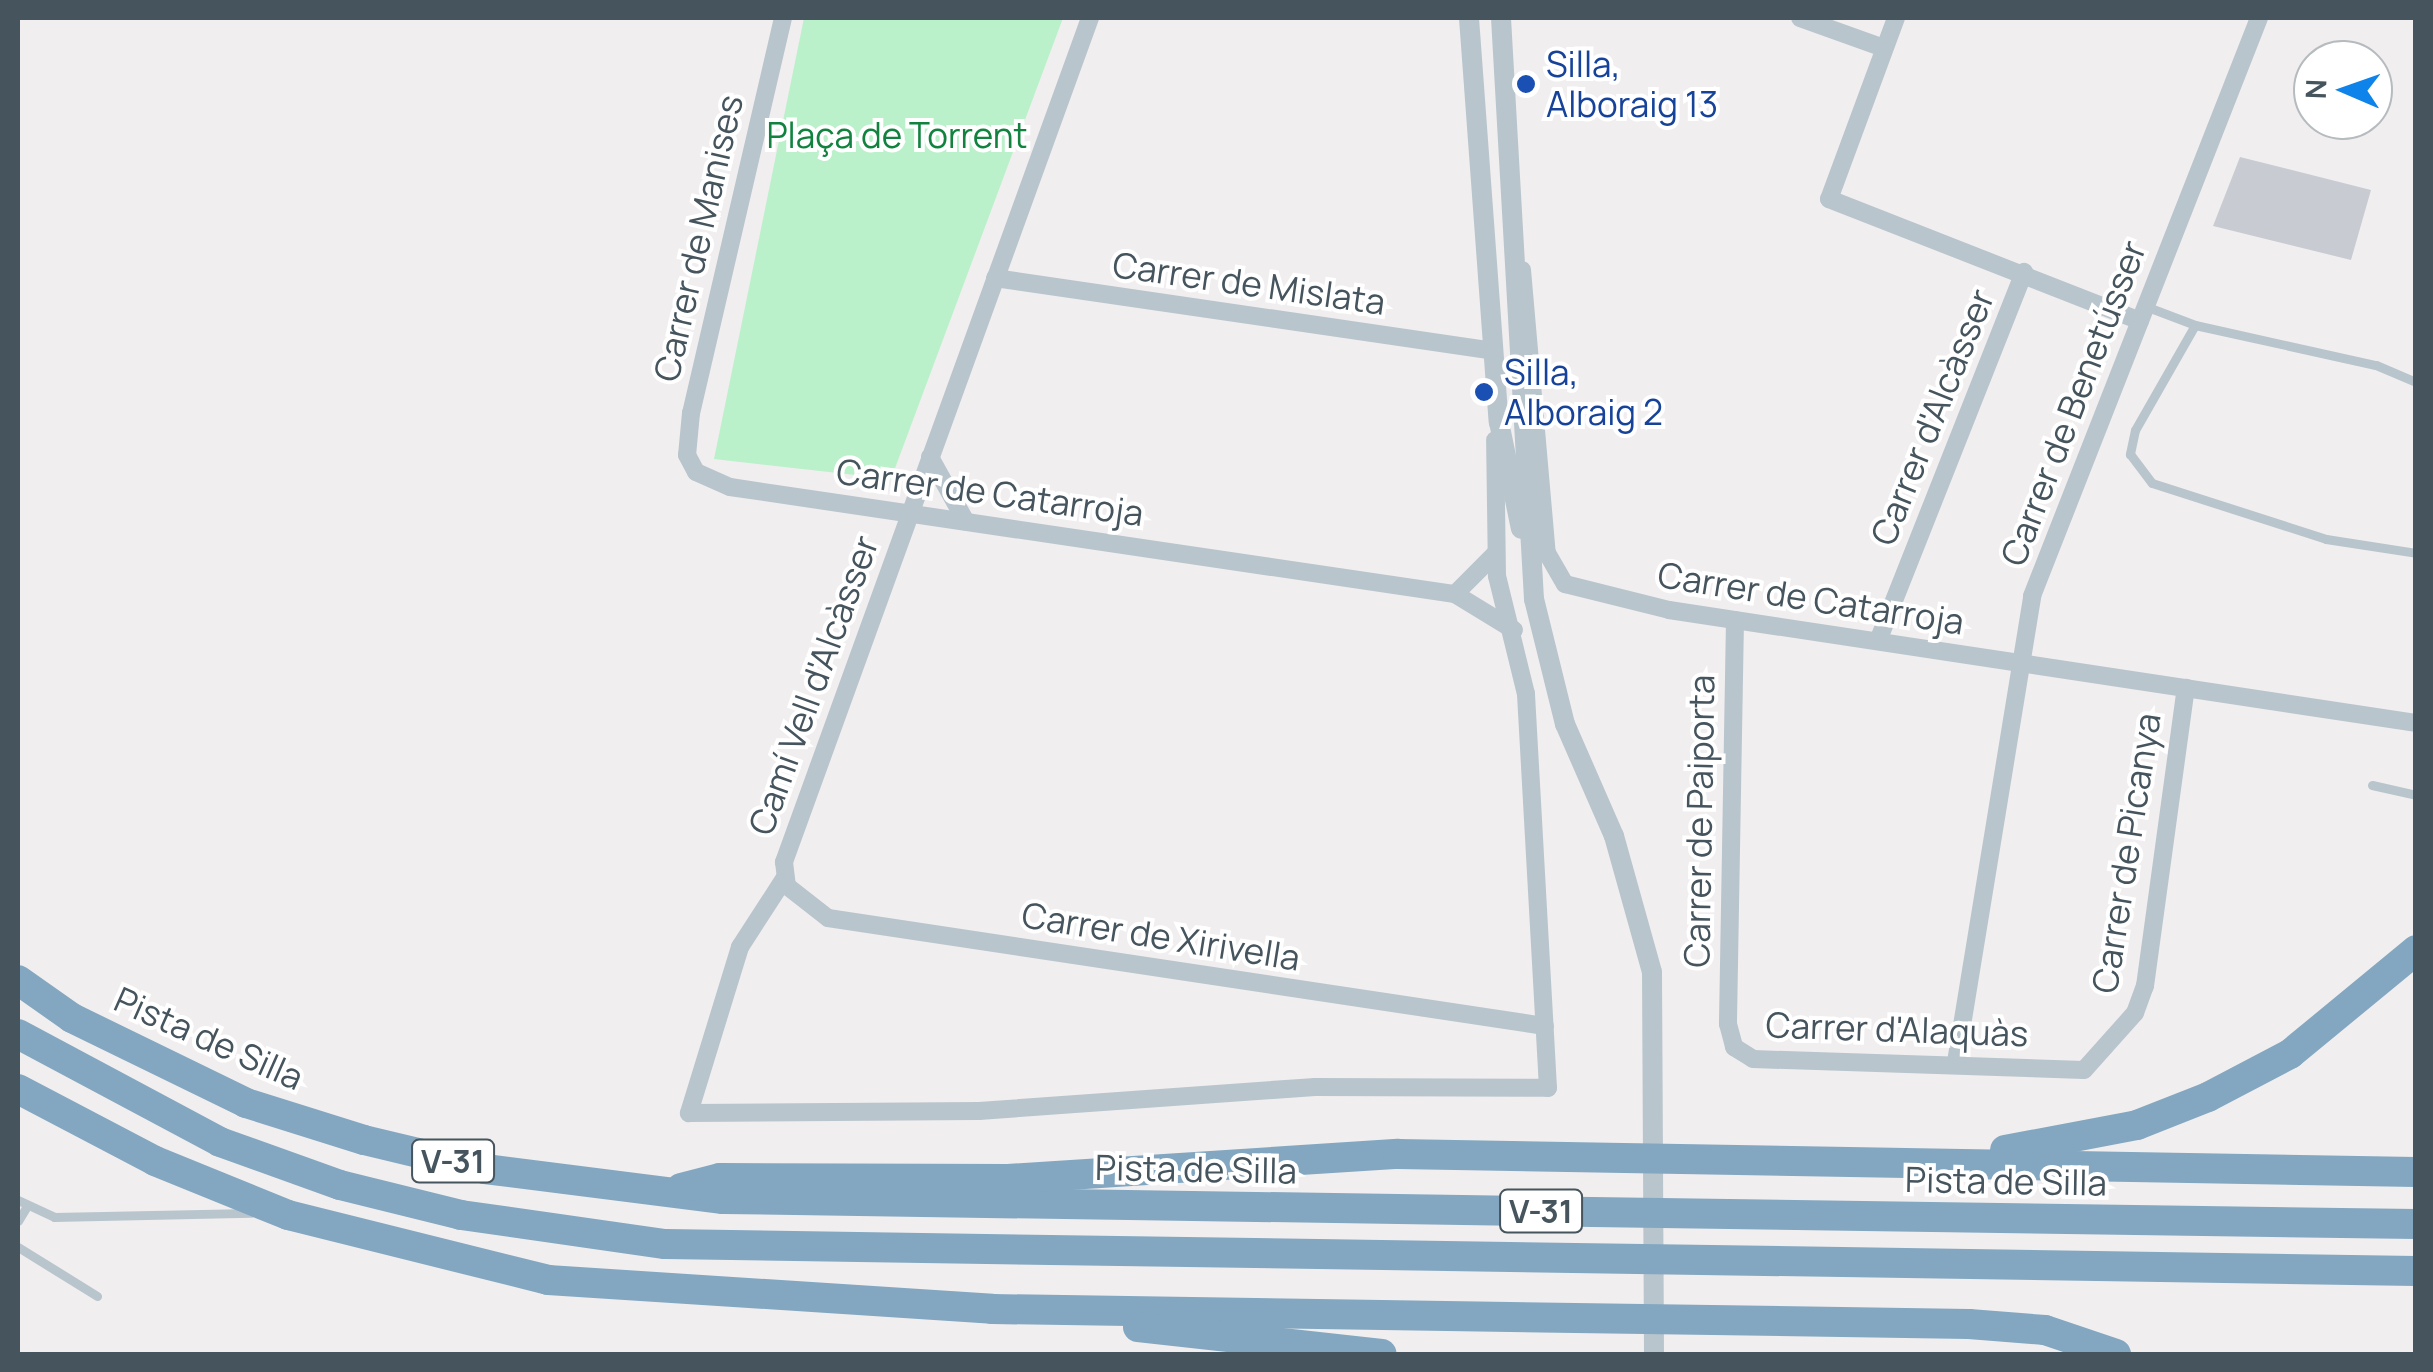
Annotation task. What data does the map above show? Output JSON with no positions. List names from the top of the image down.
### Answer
{
  "streets": {
    "highway": ["Pista de Silla", "V-31"],
    "street": [
      "Carrer de Manises",
      "Carrer de Mislata",
      "Carrer de Benetússer",
      "Carrer d'Alcàsser",
      "Carrer de Catarroja",
      "Camí Vell d'Alcàsser",
      "Carrer de Paiporta",
      "Carrer de Picanya",
      "Carrer de Xirivella",
      "Carrer d'Alaquàs"
    ]
  },
  "crossings": [
    ["Carrer de Manises", "Carrer de Catarroja"],
    ["Carrer de Mislata", "Camí Vell d'Alcàsser"],
    ["Carrer de Benetússer", "Carrer de Catarroja"],
    ["Carrer de Benetússer", "Carrer d'Alaquàs"],
    ["Carrer d'Alcàsser", "Carrer de Catarroja"],
    ["Carrer de Catarroja", "Camí Vell d'Alcàsser"],
    ["Carrer de Catarroja", "Carrer de Paiporta"],
    ["Carrer de Catarroja", "Carrer de Picanya"],
    ["Camí Vell d'Alcàsser", "Carrer de Xirivella"],
    ["Carrer de Paiporta", "Carrer d'Alaquàs"],
    ["Carrer de Picanya", "Carrer d'Alaquàs"]
  ],
  "parks": ["Plaça de Torrent"],
  "places": ["Silla, Alboraig 13", "Silla, Alboraig 2"],
  "north": "left"
}
